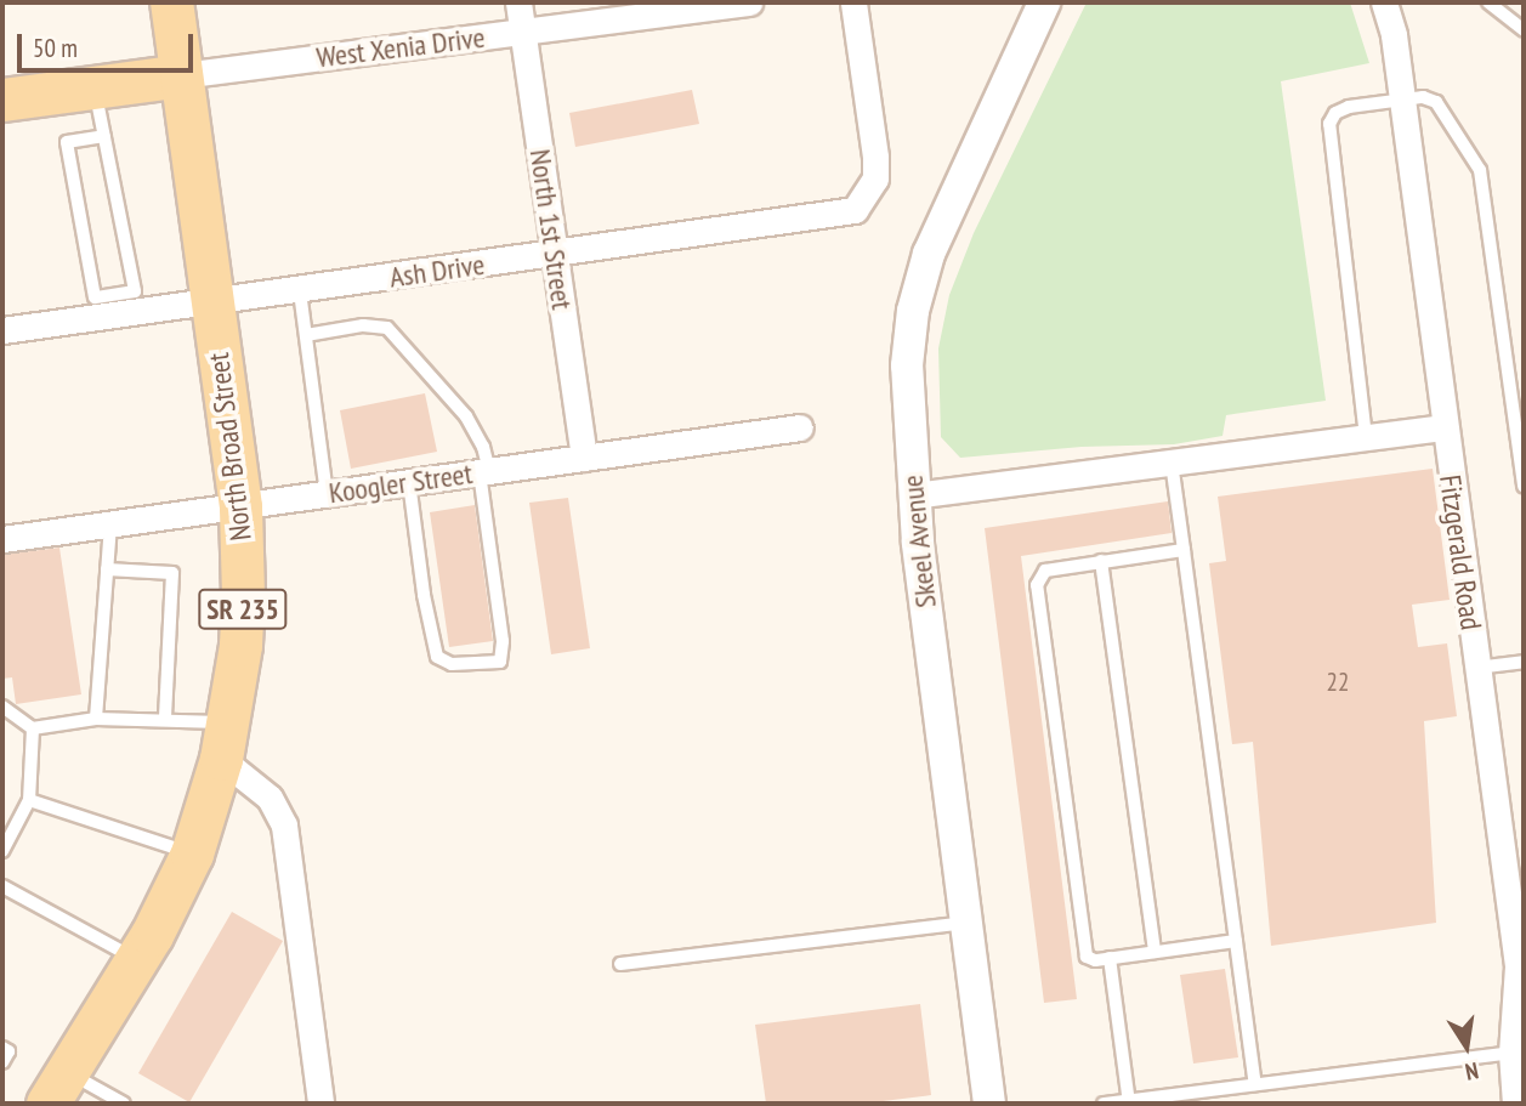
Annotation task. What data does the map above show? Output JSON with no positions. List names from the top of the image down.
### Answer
{
  "streets": {
    "main road": ["West Xenia Drive", "North Broad Street", "SR 235"],
    "street": [
      "North 1st Street",
      "Ash Drive",
      "Koogler Street",
      "Skeel Avenue",
      "Fitzgerald Road"
    ]
  },
  "crossings": [
    ["West Xenia Drive", "North 1st Street"],
    ["West Xenia Drive", "North Broad Street"],
    ["North 1st Street", "Ash Drive"],
    ["North 1st Street", "Koogler Street"],
    ["Ash Drive", "North Broad Street"],
    ["North Broad Street", "Koogler Street"]
  ],
  "house_numbers": ["22"],
  "scale_bar": "50 m",
  "north": "bottom"
}
